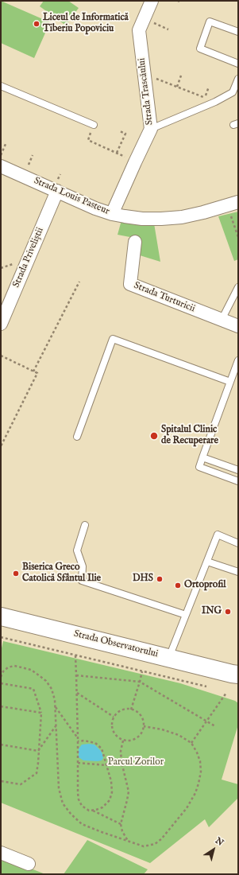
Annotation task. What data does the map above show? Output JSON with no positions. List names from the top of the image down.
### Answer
{
  "streets": {
    "main road": ["Strada Observatorului"],
    "street": [
      "Strada Trascăului",
      "Strada Louis Pasteur",
      "Strada Priveliștii",
      "Strada Turturicii"
    ]
  },
  "crossings": [
    ["Strada Trascăului", "Strada Louis Pasteur"],
    ["Strada Louis Pasteur", "Strada Priveliștii"]
  ],
  "parks": ["Parcul Zorilor"],
  "places": [
    "Liceul de Informatică Tiberiu Popoviciu",
    "Spitalul Clinic de Recuperare",
    "Biserica Greco Catolică Sfântul Ilie",
    "DHS",
    "Ortoprofil",
    "ING"
  ],
  "north": "top right"
}
